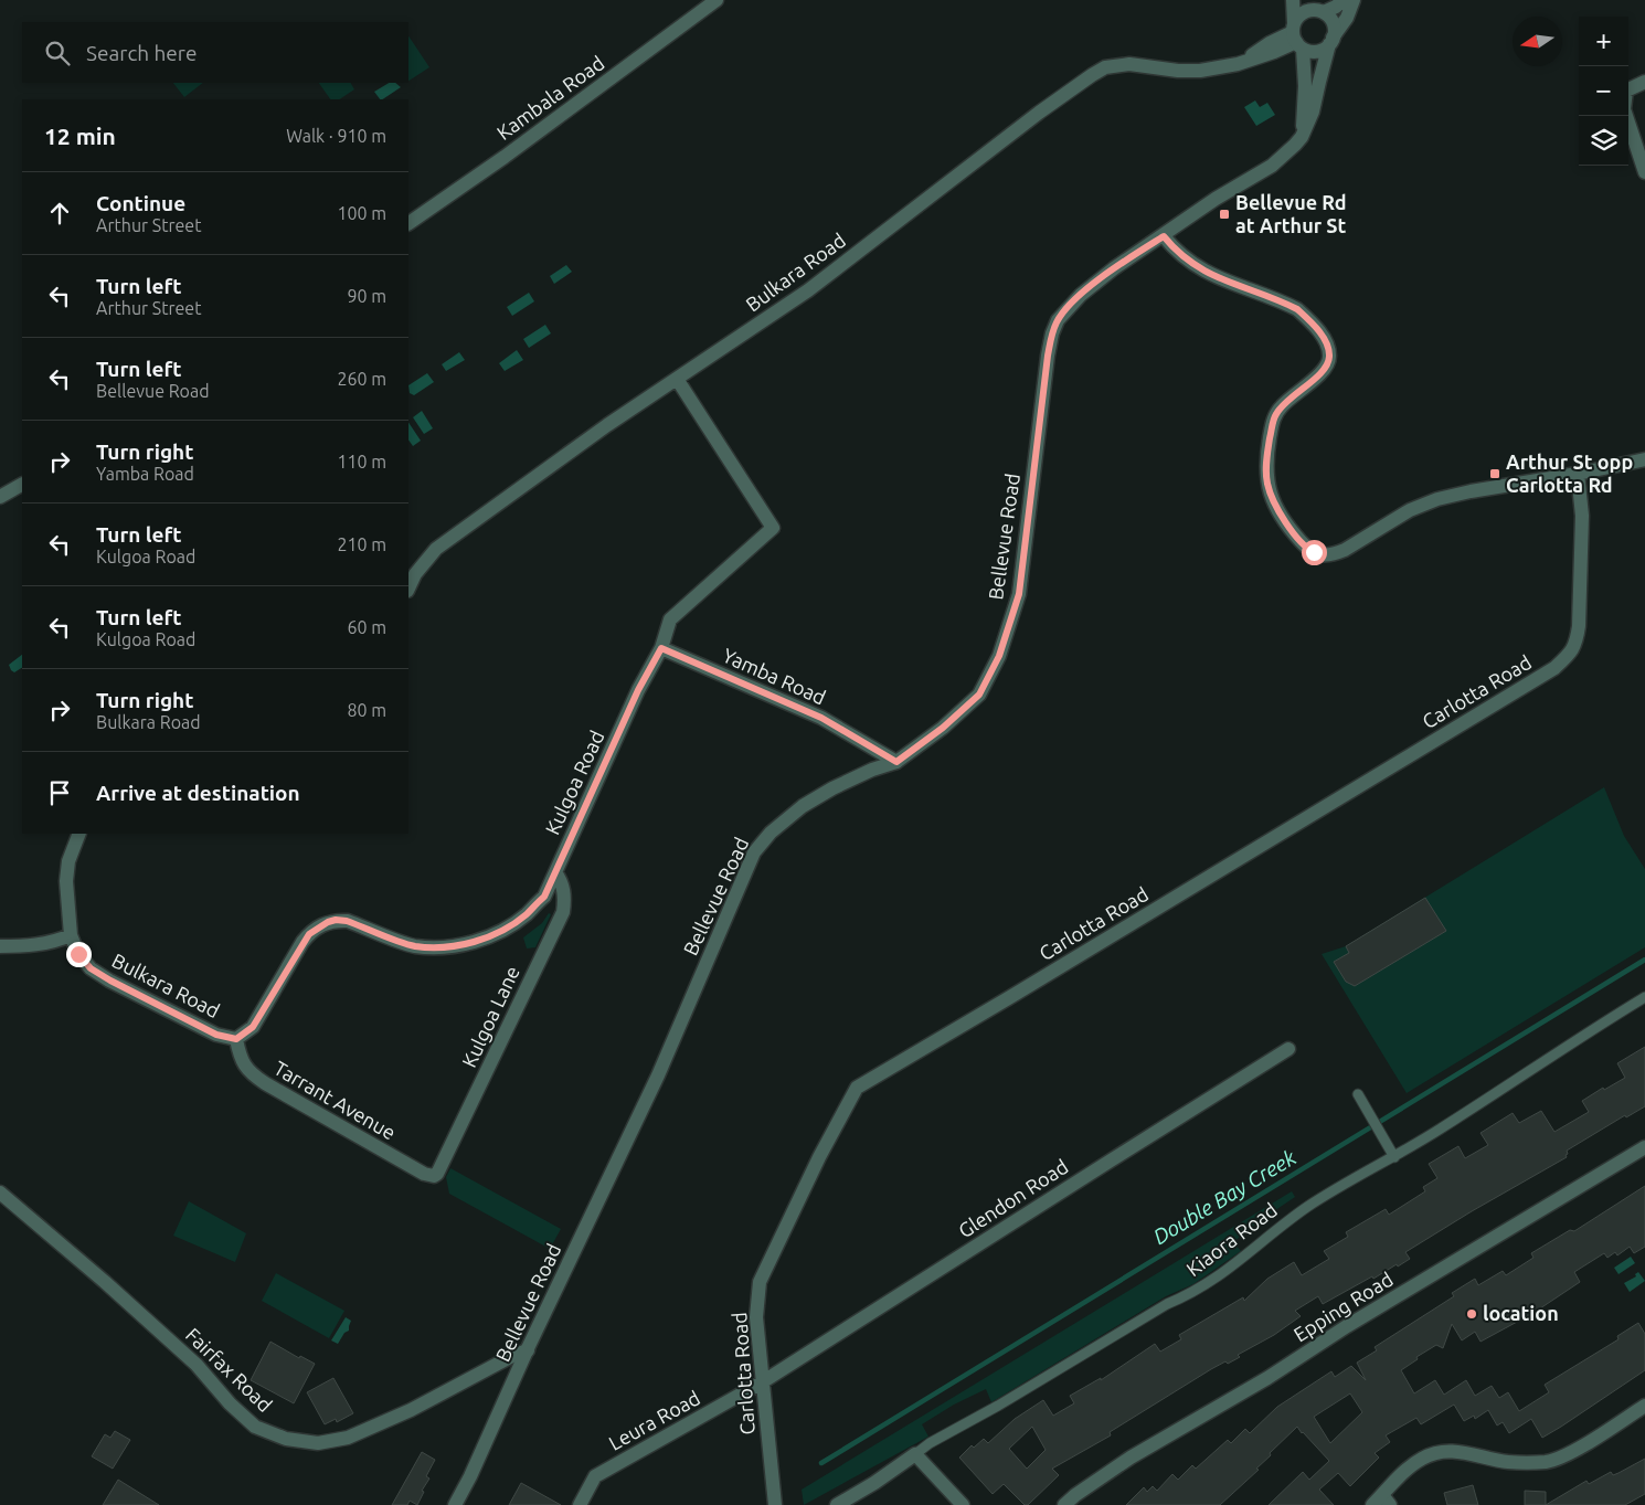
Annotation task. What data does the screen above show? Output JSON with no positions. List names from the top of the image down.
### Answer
{
  "streets": {
    "street": [
      "Kambala Road",
      "Bulkara Road",
      "Bellevue Road",
      "Yamba Road",
      "Carlotta Road",
      "Kulgoa Road",
      "Kulgoa Lane",
      "Tarrant Avenue",
      "Glendon Road",
      "Kiaora Road",
      "Epping Road",
      "Fairfax Road",
      "Leura Road"
    ]
  },
  "crossings": [
    ["Bulkara Road", "Bellevue Road"],
    ["Bulkara Road", "Kulgoa Road"],
    ["Bulkara Road", "Tarrant Avenue"],
    ["Bellevue Road", "Yamba Road"],
    ["Bellevue Road", "Fairfax Road"],
    ["Yamba Road", "Kulgoa Road"],
    ["Carlotta Road", "Glendon Road"],
    ["Carlotta Road", "Leura Road"],
    ["Kulgoa Road", "Kulgoa Lane"],
    ["Kulgoa Road", "Tarrant Avenue"],
    ["Kulgoa Lane", "Tarrant Avenue"],
    ["Glendon Road", "Leura Road"]
  ],
  "water": ["Double Bay Creek"],
  "places": {
    "transit": ["Bellevue Rd at Arthur St", "Arthur St opp Carlotta Rd"],
    "other": ["location"]
  },
  "north": "left",
  "page": {
    "map_buttons": ["+", "−"],
    "search": "Search here",
    "heading": ["12 min", "Walk · 910 m"],
    "list": [
      ["Continue", "Arthur Street", "100 m"],
      ["Turn left", "Arthur Street", "90 m"],
      ["Turn left", "Bellevue Road", "260 m"],
      ["Turn right", "Yamba Road", "110 m"],
      ["Turn left", "Kulgoa Road", "210 m"],
      ["Turn left", "Kulgoa Road", "60 m"],
      ["Turn right", "Bulkara Road", "80 m"],
      "Arrive at destination"
    ]
  }
}
